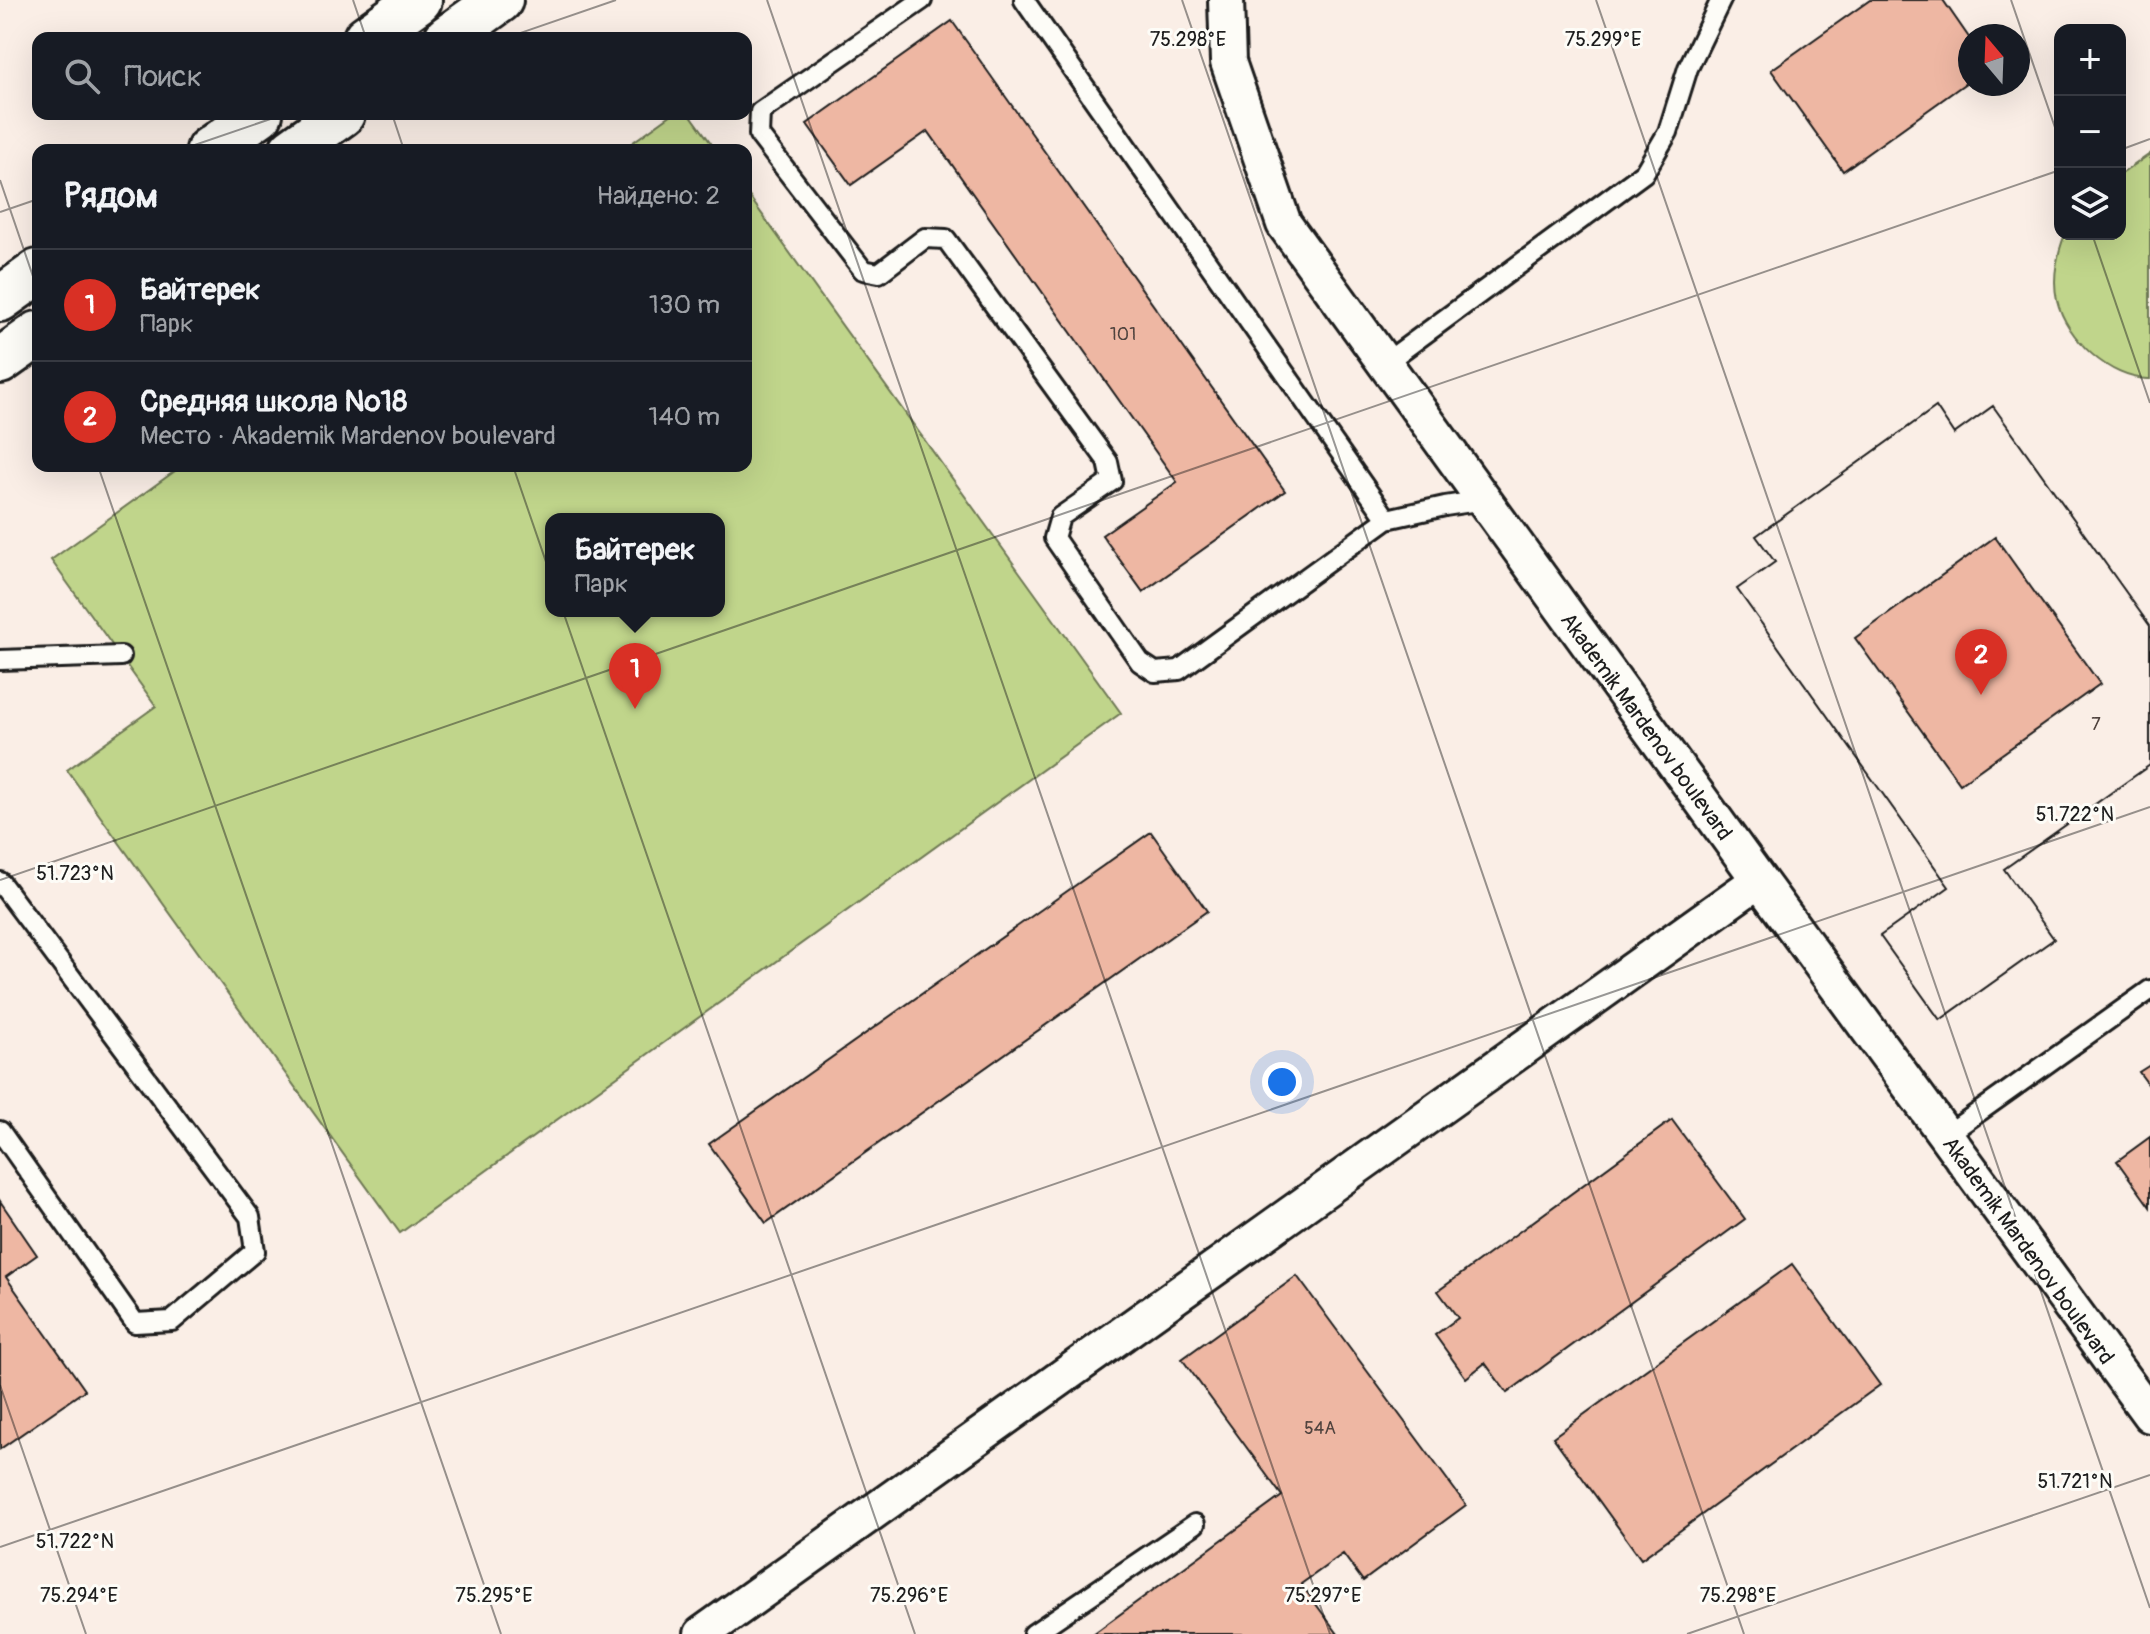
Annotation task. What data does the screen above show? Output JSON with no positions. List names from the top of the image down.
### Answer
{
  "streets": {
    "street": ["Akademik Mardenov boulevard"]
  },
  "house_numbers": ["101", "7", "54А"],
  "north": "top",
  "page": {
    "map_buttons": ["+", "−"],
    "search": "Поиск",
    "heading": ["Рядом", "Найдено: 2"],
    "list": [
      {
        "mark": "1",
        "name": "Байтерек",
        "note": "Парк",
        "value": "130 m"
      },
      {
        "mark": "2",
        "name": "Средняя школа №18",
        "note": "Место · Akademik Mardenov boulevard",
        "value": "140 m"
      }
    ],
    "popup": ["Байтерек", "Парк"],
    "pins": ["2", "1"]
  },
  "coordinates": [
    "75.298°E",
    "75.299°E",
    "51.722°N",
    "51.723°N",
    "51.721°N",
    "75.294°E",
    "75.295°E",
    "75.296°E",
    "75.297°E"
  ]
}
